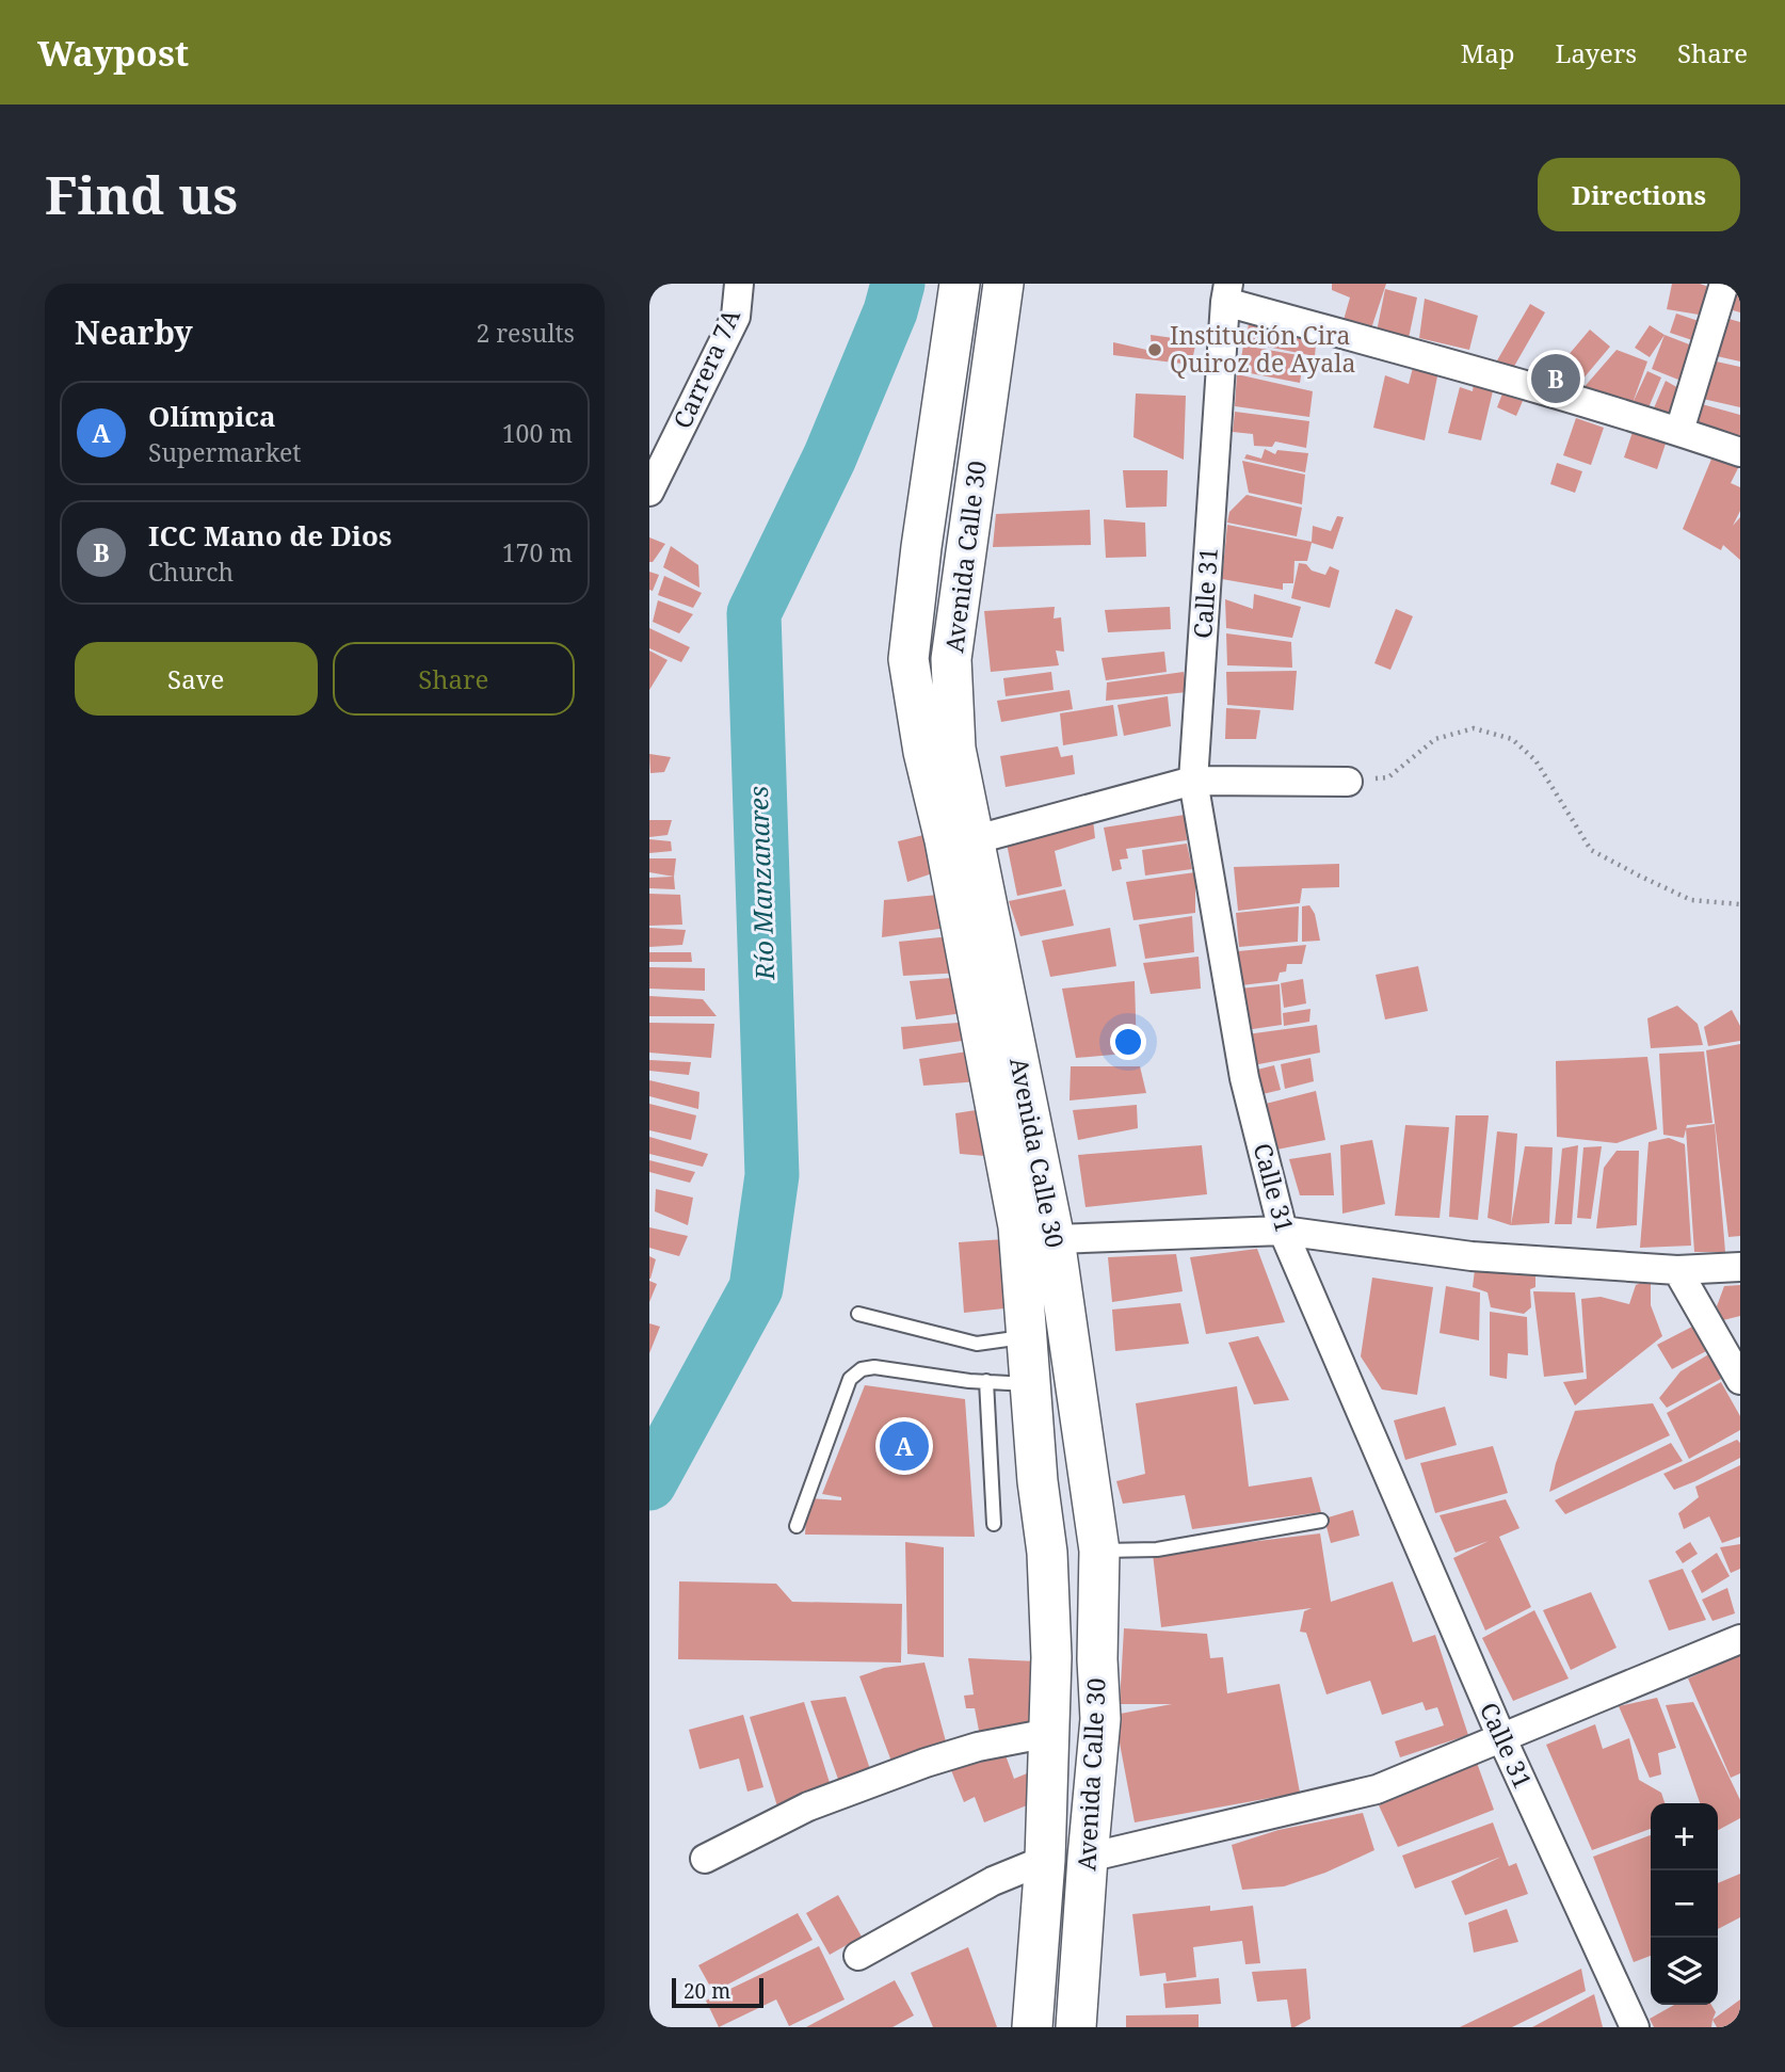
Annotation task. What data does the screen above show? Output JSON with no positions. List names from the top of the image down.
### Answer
{
  "streets": {
    "main road": ["Avenida Calle 30"],
    "street": ["Carrera 7A", "Calle 31"]
  },
  "water": ["Río Manzanares"],
  "places": ["Institución Cira Quiroz de Ayala"],
  "scale_bar": "20 m",
  "page": {
    "header": "Waypost",
    "nav": ["Map", "Layers", "Share"],
    "buttons": [
      "Directions",
      ["Save", "Share"]
    ],
    "title": "Find us",
    "heading": ["Nearby", "2 results"],
    "pins": ["B", "A"],
    "list": [
      {
        "mark": "A",
        "name": "Olímpica",
        "note": "Supermarket",
        "value": "100 m"
      },
      {
        "mark": "B",
        "name": "ICC Mano de Dios",
        "note": "Church",
        "value": "170 m"
      }
    ],
    "map_buttons": ["+", "−"],
    "scale": "20 m"
  }
}
